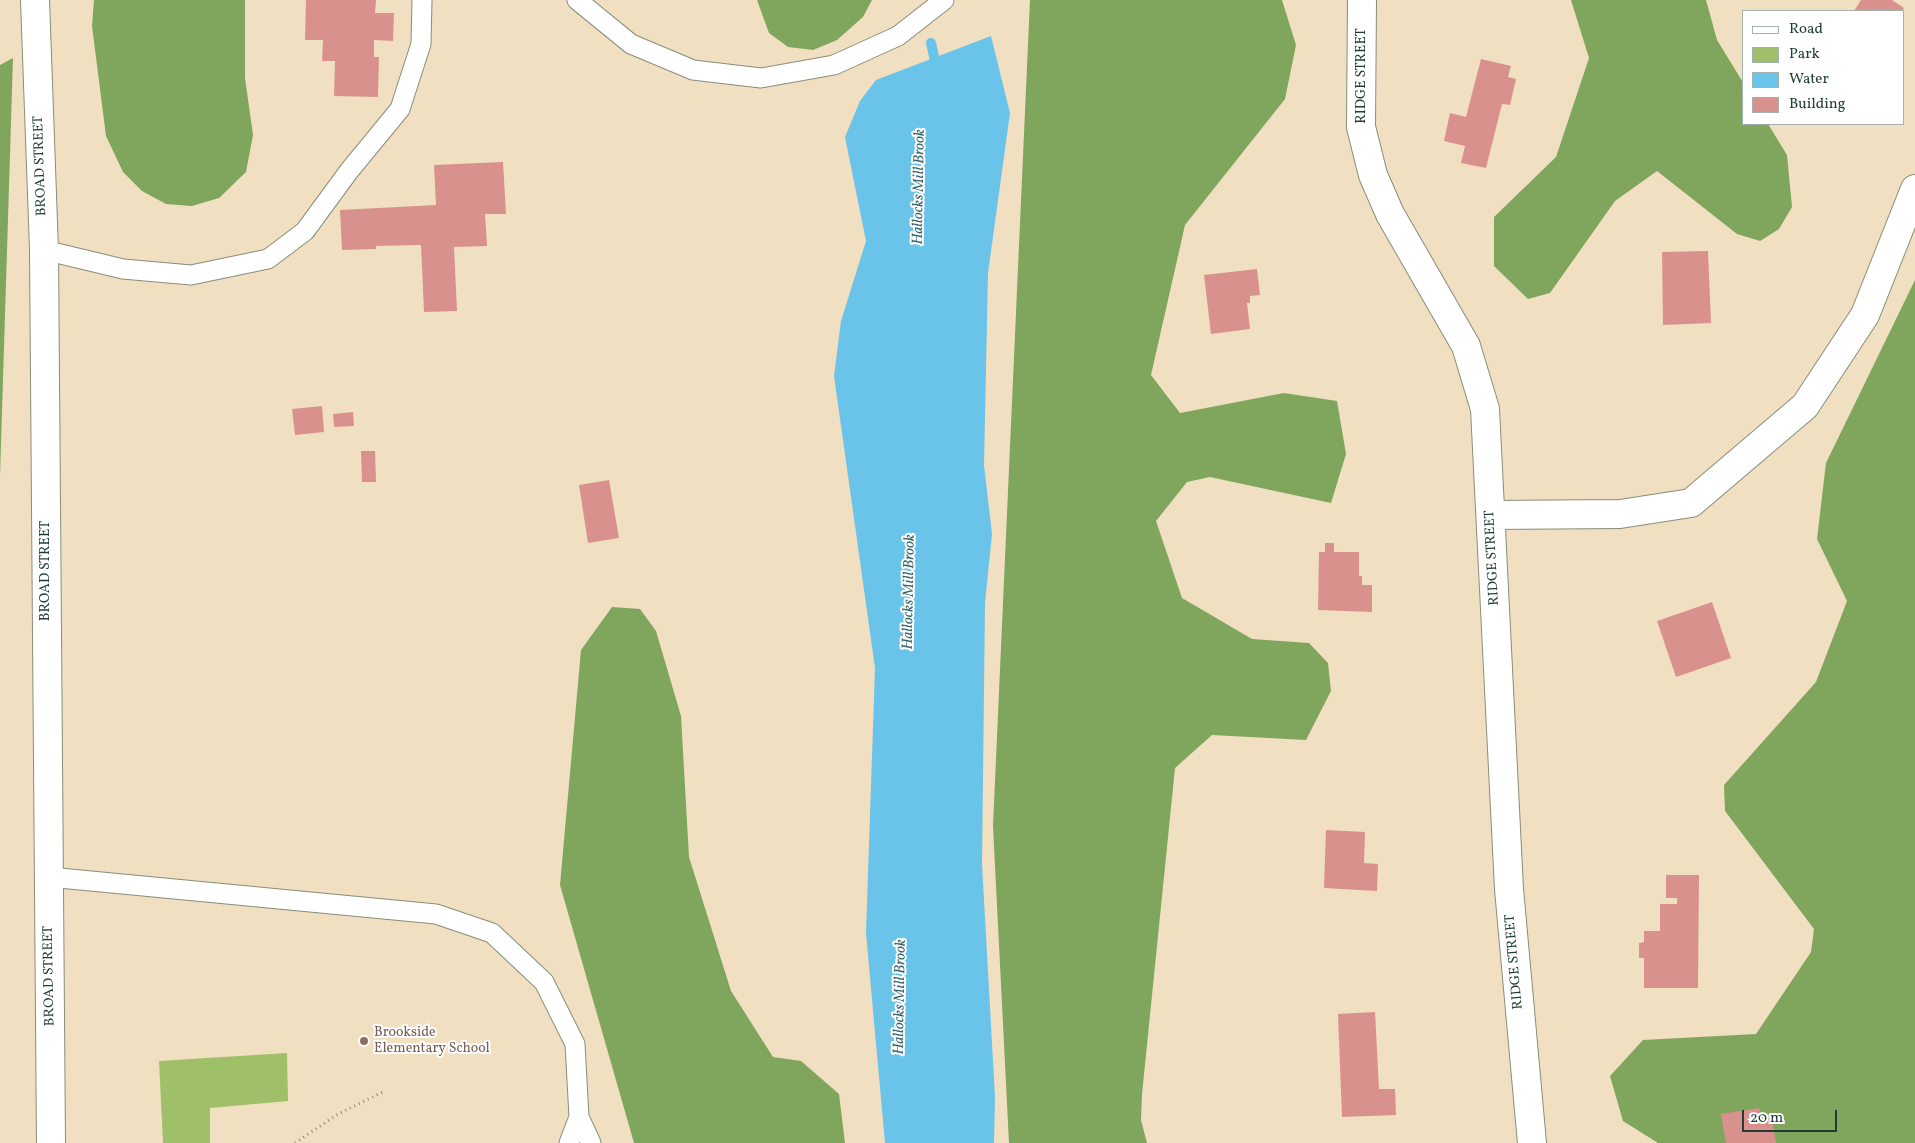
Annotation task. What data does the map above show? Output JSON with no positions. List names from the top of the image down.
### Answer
{
  "streets": {
    "street": ["RIDGE STREET", "BROAD STREET"]
  },
  "water": ["Hallocks Mill Brook"],
  "places": ["Brookside Elementary School"],
  "legend": [
    "Road",
    "Park",
    "Water",
    "Building"
  ],
  "scale_bar": "20 m"
}
